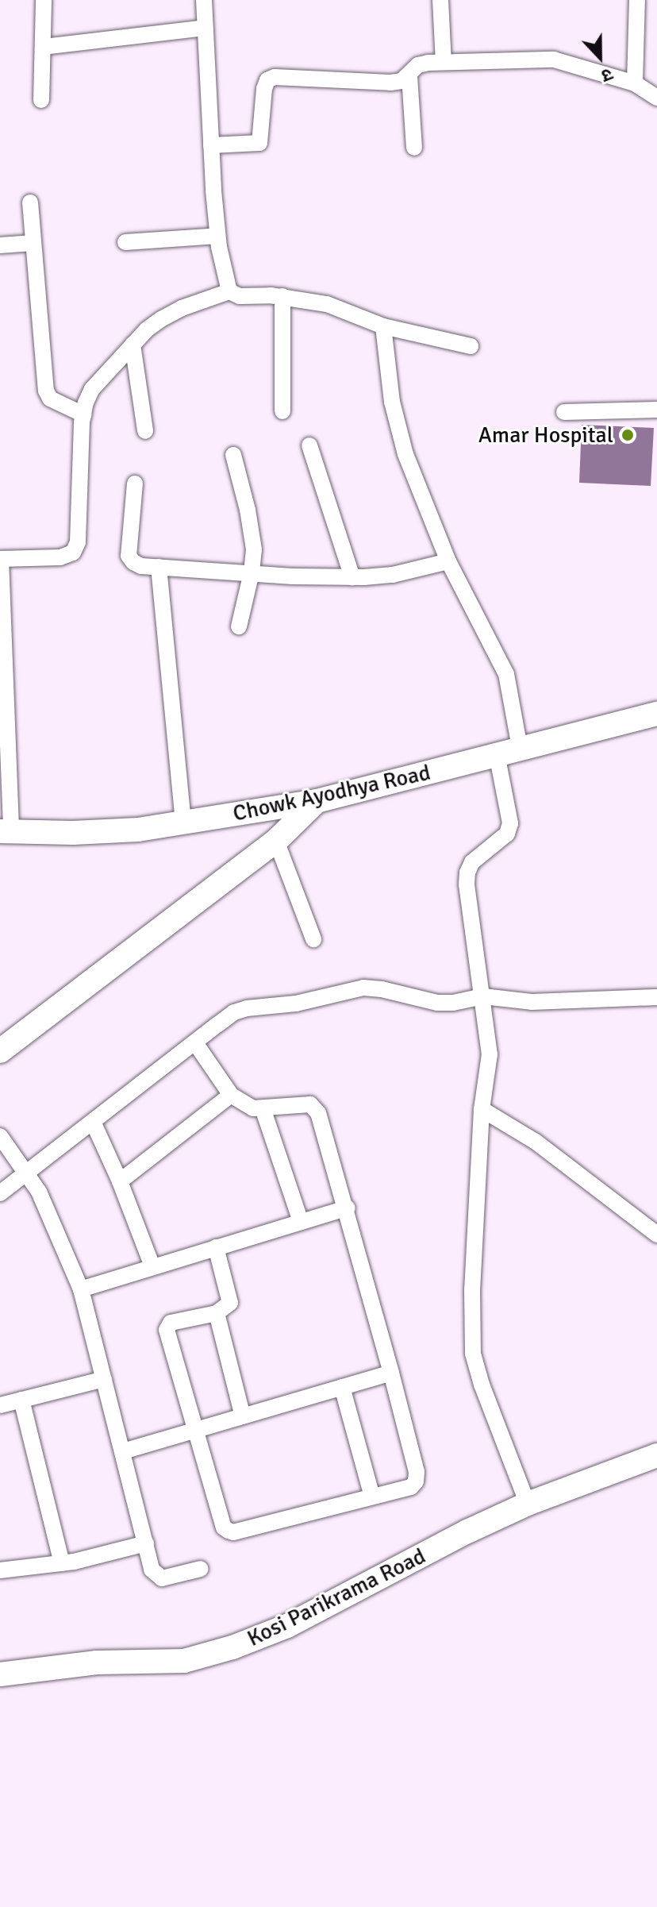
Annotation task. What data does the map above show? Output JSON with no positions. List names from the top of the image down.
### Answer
{
  "streets": {
    "main road": ["Chowk Ayodhya Road", "Kosi Parikrama Road"]
  },
  "places": ["Amar Hospital"],
  "north": "bottom"
}
